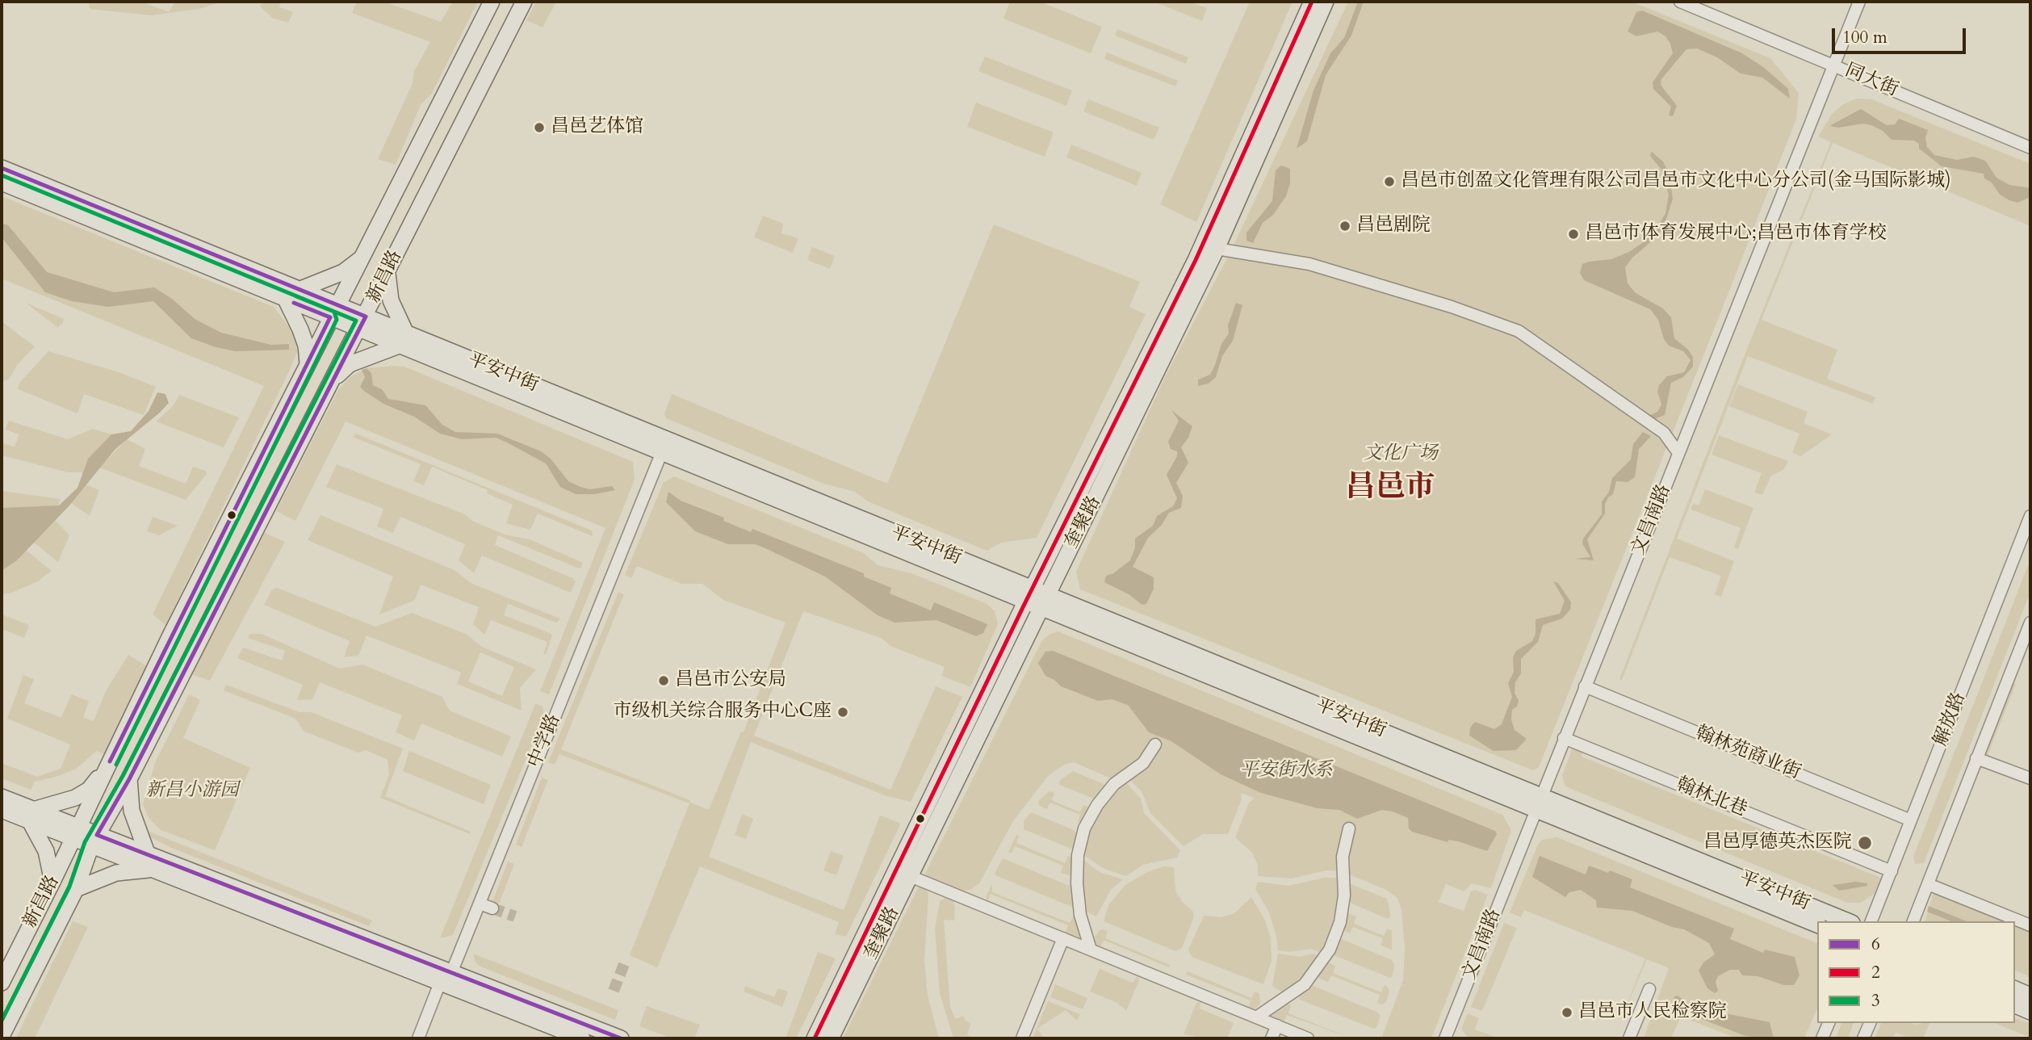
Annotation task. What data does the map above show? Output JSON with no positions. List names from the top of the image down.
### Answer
{
  "streets": {
    "main road": ["新昌路", "平安中街", "奎聚路"],
    "street": [
      "同大街",
      "文昌南路",
      "解放路",
      "中学路",
      "翰林苑商业街",
      "翰林北巷"
    ]
  },
  "crossings": [
    ["同大街", "文昌南路"],
    ["新昌路", "平安中街"],
    ["平安中街", "文昌南路"],
    ["平安中街", "奎聚路"],
    ["平安中街", "中学路"],
    ["文昌南路", "翰林苑商业街"],
    ["文昌南路", "翰林北巷"],
    ["解放路", "翰林苑商业街"],
    ["解放路", "翰林北巷"]
  ],
  "districts": ["昌邑市"],
  "parks": ["文化广场", "平安街水系", "新昌小游园"],
  "places": [
    "昌邑艺体馆",
    "昌邑市创盈文化管理有限公司昌邑市文化中心分公司(金马国际影城)",
    "昌邑剧院",
    "昌邑市体育发展中心;昌邑市体育学校",
    "昌邑市公安局",
    "市级机关综合服务中心C座",
    "昌邑厚德英杰医院",
    "昌邑市人民检察院"
  ],
  "lines": ["transit line 2", "transit line 6", "transit line 3"],
  "legend": ["6", "2", "3"],
  "scale_bar": "100 m"
}
